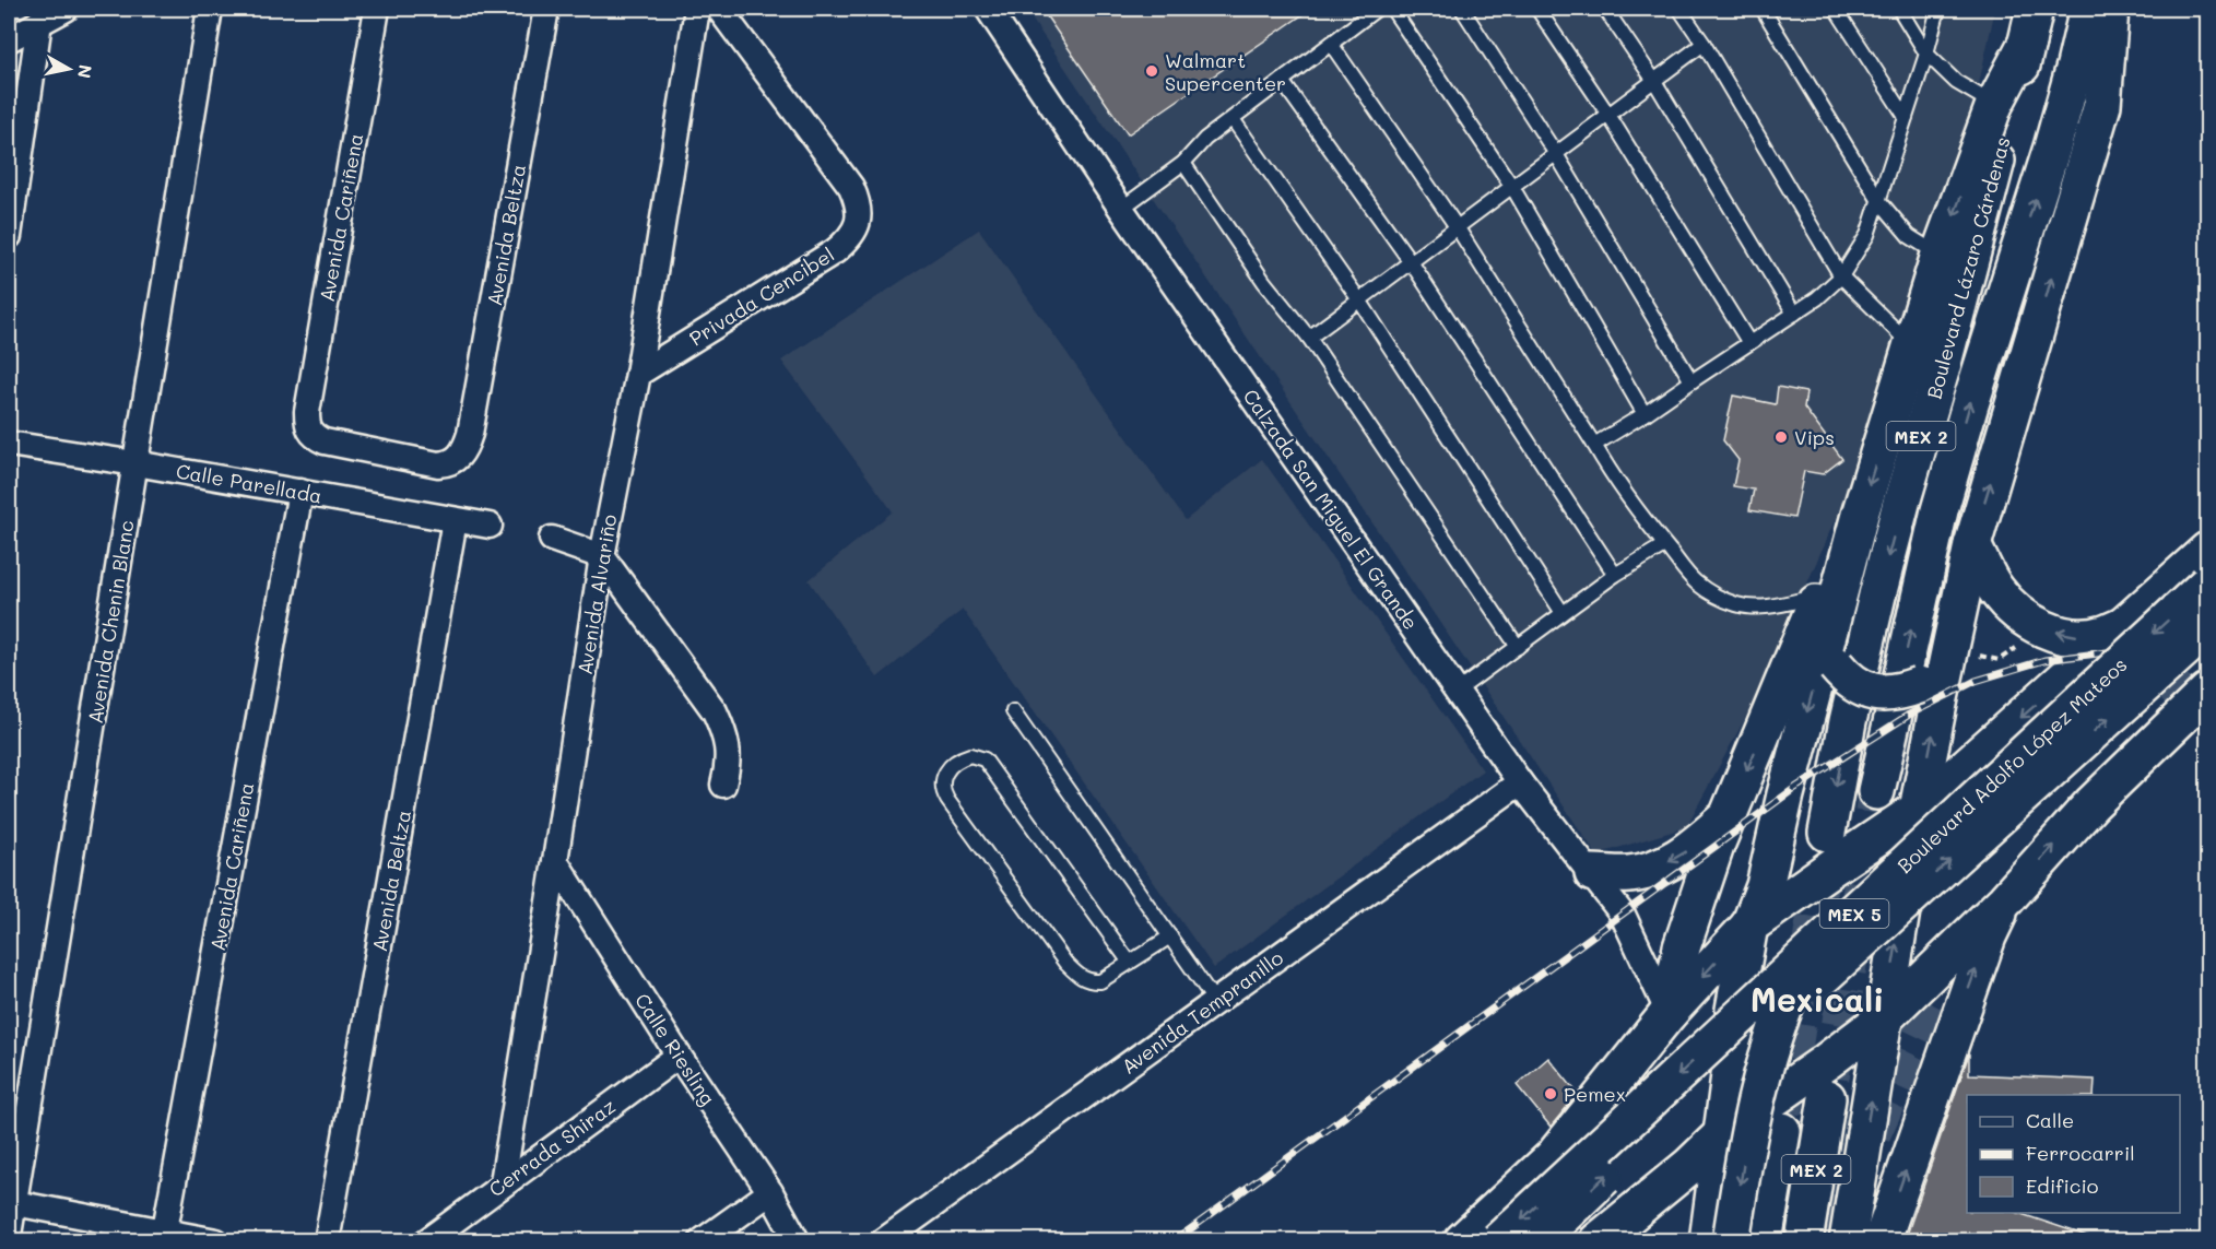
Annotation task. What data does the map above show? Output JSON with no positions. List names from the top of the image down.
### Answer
{
  "streets": {
    "highway": [
      "Boulevard Lázaro Cárdenas",
      "MEX 2",
      "Boulevard Adolfo López Mateos",
      "MEX 5"
    ],
    "street": [
      "Avenida Cariñena",
      "Avenida Beltza",
      "Privada Cencibel",
      "Calle Parellada",
      "Calzada San Miguel El Grande",
      "Avenida Alvariño",
      "Avenida Chenin Blanc",
      "Avenida Tempranillo",
      "Calle Riesling",
      "Cerrada Shiraz"
    ]
  },
  "crossings": [
    ["Avenida Cariñena", "Avenida Beltza"],
    ["Avenida Cariñena", "Calle Parellada"],
    ["Avenida Beltza", "Calle Parellada"],
    ["Privada Cencibel", "Avenida Alvariño"],
    ["Calle Parellada", "Avenida Chenin Blanc"],
    ["Calzada San Miguel El Grande", "Avenida Tempranillo"],
    ["Avenida Alvariño", "Calle Riesling"],
    ["Avenida Alvariño", "Cerrada Shiraz"],
    ["Calle Riesling", "Cerrada Shiraz"]
  ],
  "districts": ["Mexicali"],
  "places": ["Walmart Supercenter", "Vips", "Pemex"],
  "legend": ["Calle", "Ferrocarril", "Edificio"],
  "north": "right"
}
